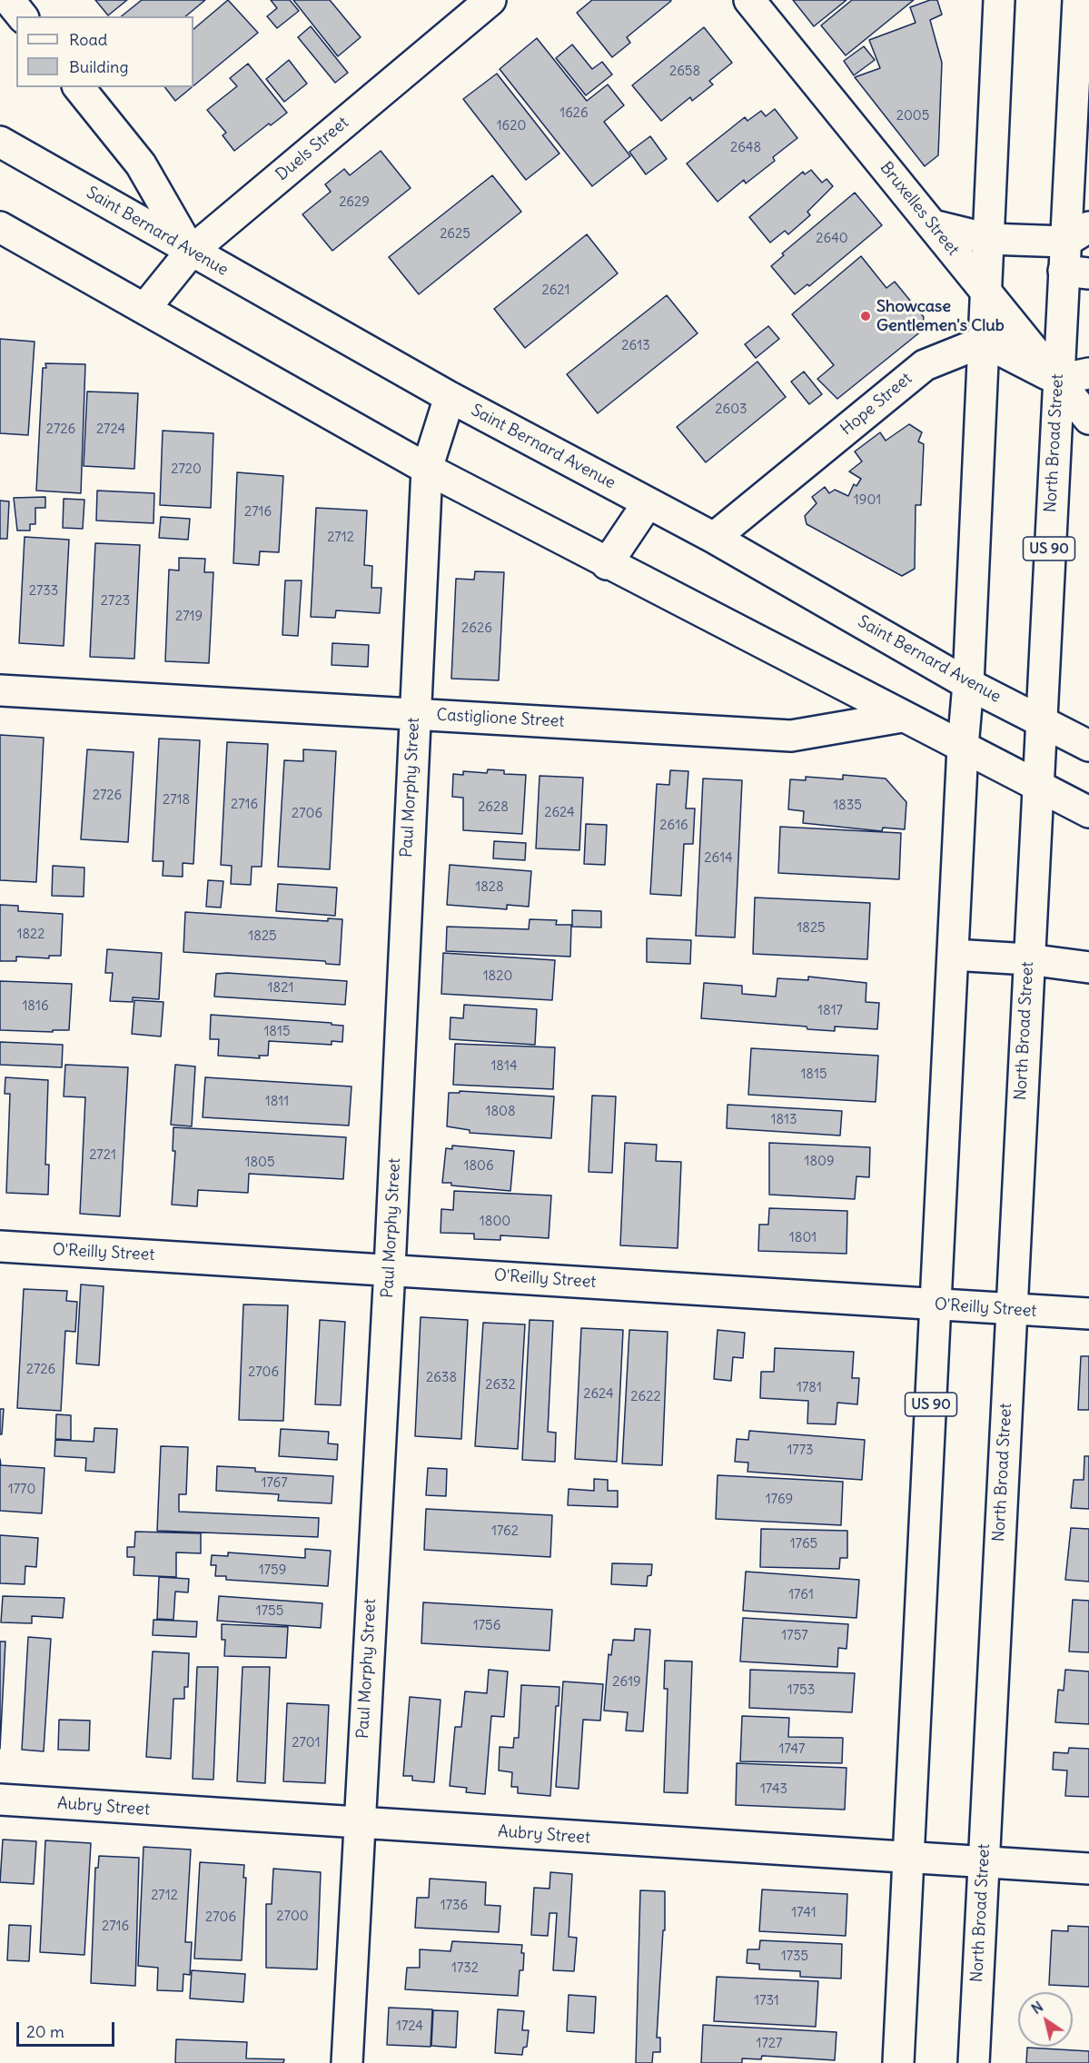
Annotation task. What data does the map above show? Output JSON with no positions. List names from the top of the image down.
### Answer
{
  "streets": {
    "street": [
      "Duels Street",
      "Bruxelles Street",
      "Saint Bernard Avenue",
      "Hope Street",
      "North Broad Street",
      "US 90",
      "Castiglione Street",
      "Paul Morphy Street",
      "O'Reilly Street",
      "Aubry Street"
    ]
  },
  "crossings": [
    ["Duels Street", "Saint Bernard Avenue"],
    ["Bruxelles Street", "North Broad Street"],
    ["Bruxelles Street", "US 90"],
    ["Saint Bernard Avenue", "Hope Street"],
    ["Saint Bernard Avenue", "North Broad Street"],
    ["Saint Bernard Avenue", "US 90"],
    ["Saint Bernard Avenue", "Paul Morphy Street"],
    ["Hope Street", "US 90"],
    ["North Broad Street", "O'Reilly Street"],
    ["North Broad Street", "Aubry Street"],
    ["US 90", "O'Reilly Street"],
    ["US 90", "Aubry Street"],
    ["Castiglione Street", "Paul Morphy Street"],
    ["Paul Morphy Street", "O'Reilly Street"],
    ["Paul Morphy Street", "Aubry Street"]
  ],
  "places": ["Showcase Gentlemen's Club"],
  "house_numbers": [
    "2658",
    "1626",
    "2005",
    "1620",
    "2648",
    "2629",
    "2625",
    "2640",
    "2621",
    "2613",
    "2603",
    "2726",
    "2724",
    "2720",
    "1901",
    "2716",
    "2712",
    "2733",
    "2723",
    "2719",
    "2626",
    "2726",
    "2718",
    "2716",
    "1835",
    "2628",
    "2624",
    "2706",
    "2616",
    "2614",
    "1828",
    "1825",
    "1822",
    "1825",
    "1820",
    "1821",
    "1816",
    "1817",
    "1815",
    "1814",
    "1815",
    "1811",
    "1808",
    "1813",
    "2721",
    "1809",
    "1805",
    "1806",
    "1800",
    "1801",
    "2726",
    "2706",
    "2638",
    "2632",
    "1781",
    "2624",
    "2622",
    "1773",
    "1767",
    "1770",
    "1769",
    "1762",
    "1765",
    "1759",
    "1761",
    "1755",
    "1756",
    "1757",
    "2619",
    "1753",
    "2701",
    "1747",
    "1743",
    "2712",
    "1736",
    "1741",
    "2700",
    "2706",
    "2716",
    "1735",
    "1732",
    "1731",
    "1724",
    "1727"
  ],
  "legend": ["Road", "Building"],
  "scale_bar": "20 m",
  "north": "top left"
}
